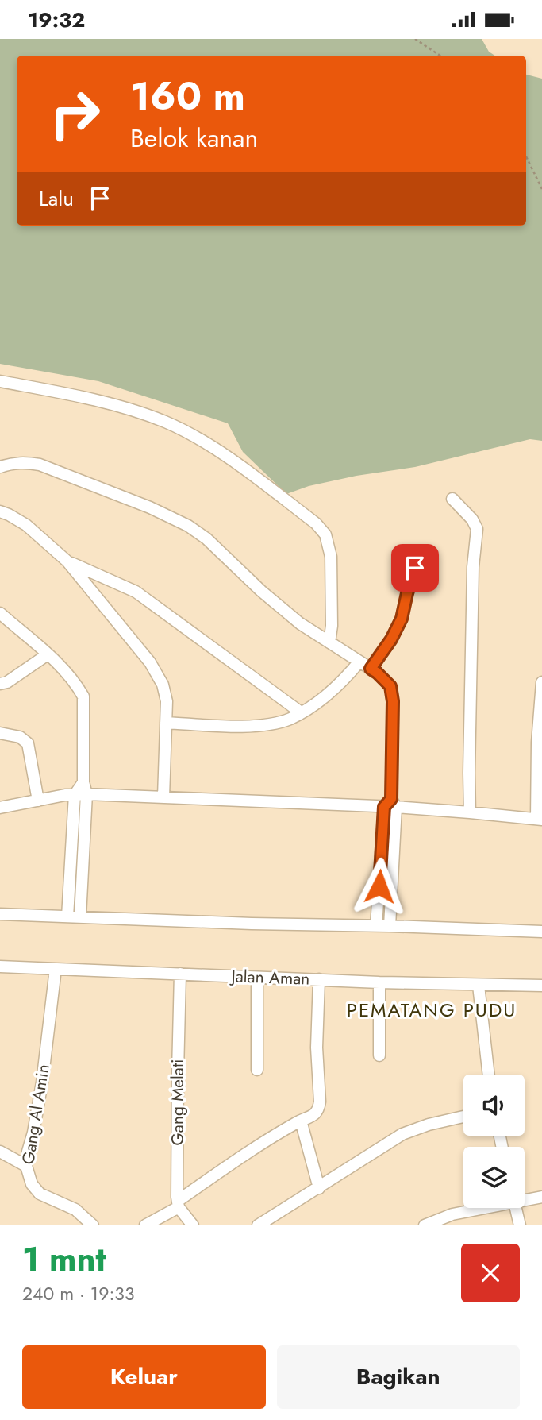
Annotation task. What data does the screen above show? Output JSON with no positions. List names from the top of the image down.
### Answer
{
  "streets": {
    "street": ["Jalan Aman", "Gang Melati", "Gang Al Amin"]
  },
  "crossings": [
    ["Jalan Aman", "Gang Melati"],
    ["Jalan Aman", "Gang Al Amin"]
  ],
  "districts": ["PEMATANG PUDU"],
  "page": {
    "status": "19:32",
    "turn": ["160 m", "Belok kanan"],
    "then": "Lalu",
    "heading": ["1 mnt", "240 m · 19:33"],
    "buttons": ["Keluar", "Bagikan"]
  }
}
